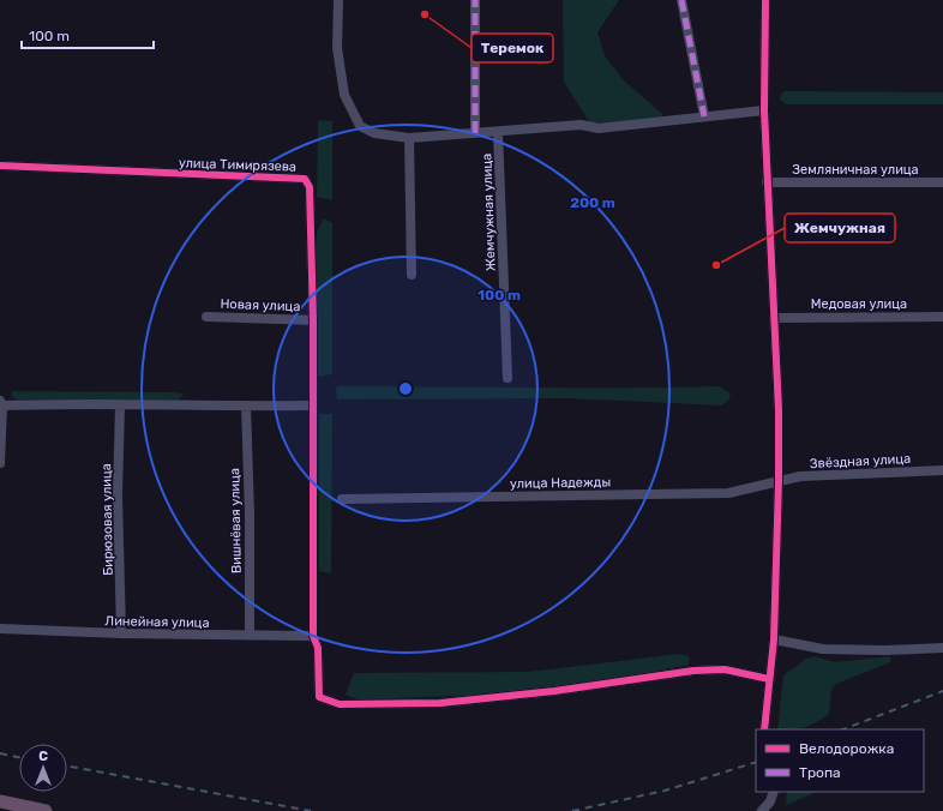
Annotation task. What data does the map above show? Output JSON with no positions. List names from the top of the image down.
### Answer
{
  "streets": {
    "street": [
      "улица Тимирязева",
      "Земляничная улица",
      "Жемчужная улица",
      "Медовая улица",
      "Новая улица",
      "Звёздная улица",
      "улица Надежды",
      "Бирюзовая улица",
      "Вишнёвая улица",
      "Линейная улица"
    ]
  },
  "crossings": [
    ["улица Тимирязева", "Новая улица"],
    ["улица Тимирязева", "Линейная улица"],
    ["Звёздная улица", "улица Надежды"],
    ["Бирюзовая улица", "Линейная улица"],
    ["Вишнёвая улица", "Линейная улица"]
  ],
  "places": ["Теремок", "Жемчужная"],
  "legend": ["Велодорожка", "Тропа"],
  "scale_bar": "100 m",
  "north": "top",
  "rings": ["200 m", "100 m"]
}
